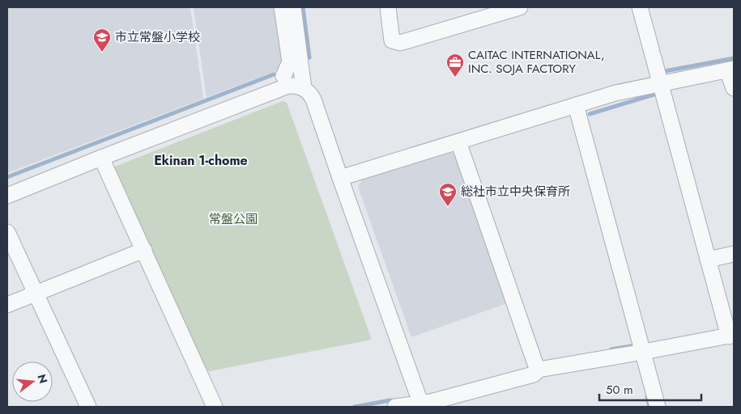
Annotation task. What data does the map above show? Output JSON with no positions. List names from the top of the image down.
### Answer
{
  "districts": ["Ekinan 1-chome"],
  "parks": ["常盤公園"],
  "places": {
    "school or university": ["市立常盤小学校", "総社市立中央保育所"],
    "office": ["CAITAC INTERNATIONAL, INC. SOJA FACTORY"]
  },
  "scale_bar": "50 m",
  "north": "right"
}
